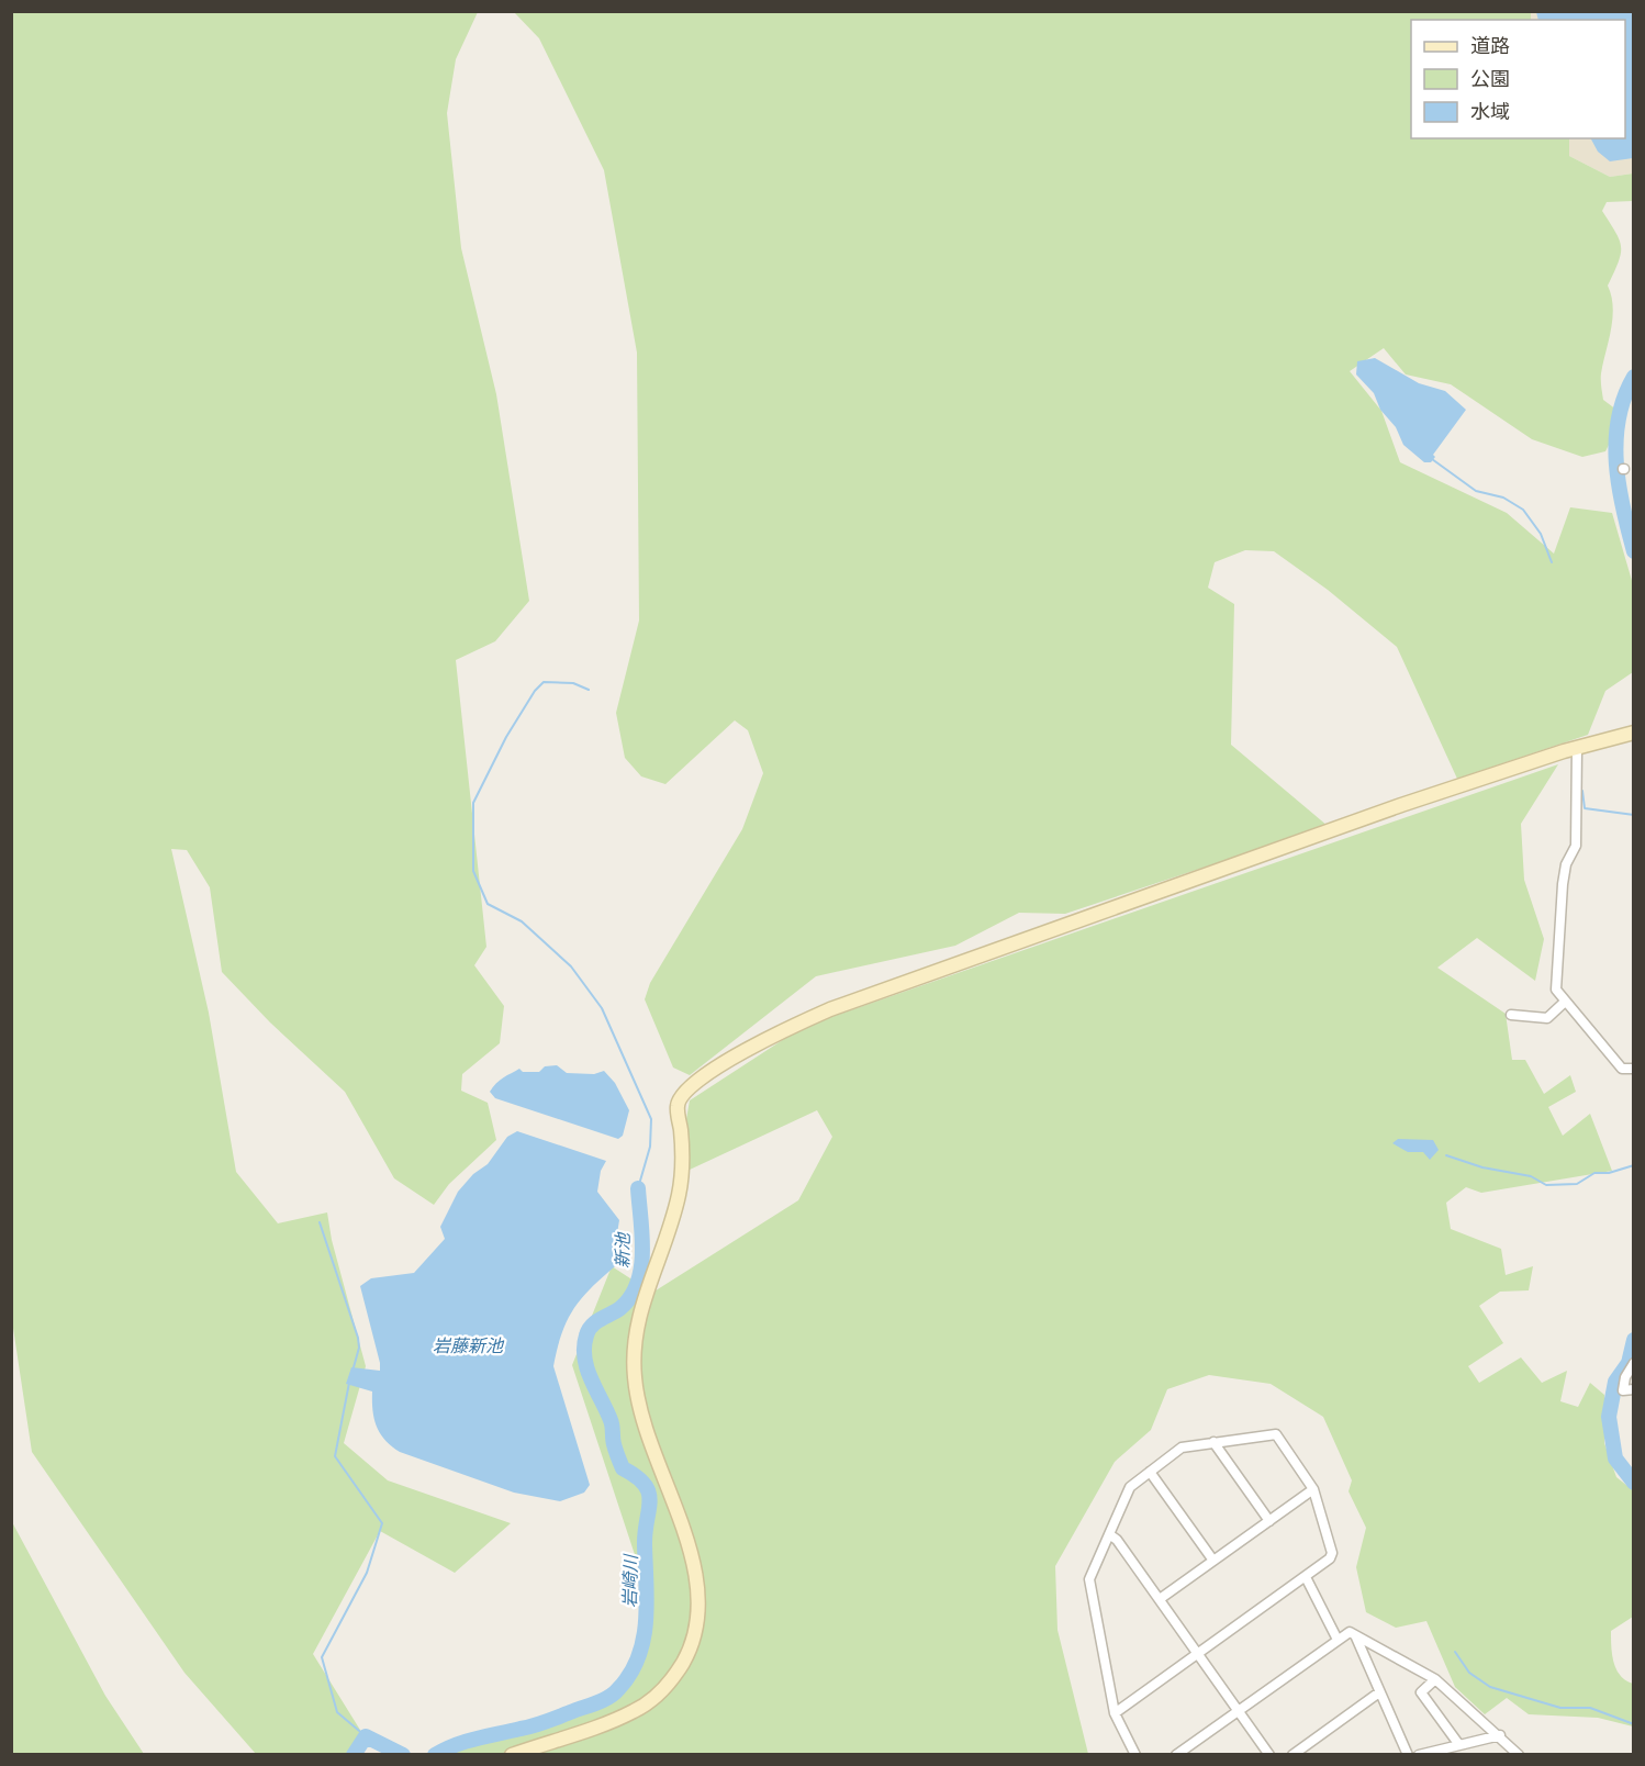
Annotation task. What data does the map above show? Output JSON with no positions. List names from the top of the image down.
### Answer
{
  "water": ["新池", "岩藤新池", "岩崎川"],
  "legend": ["道路", "公園", "水域"]
}
